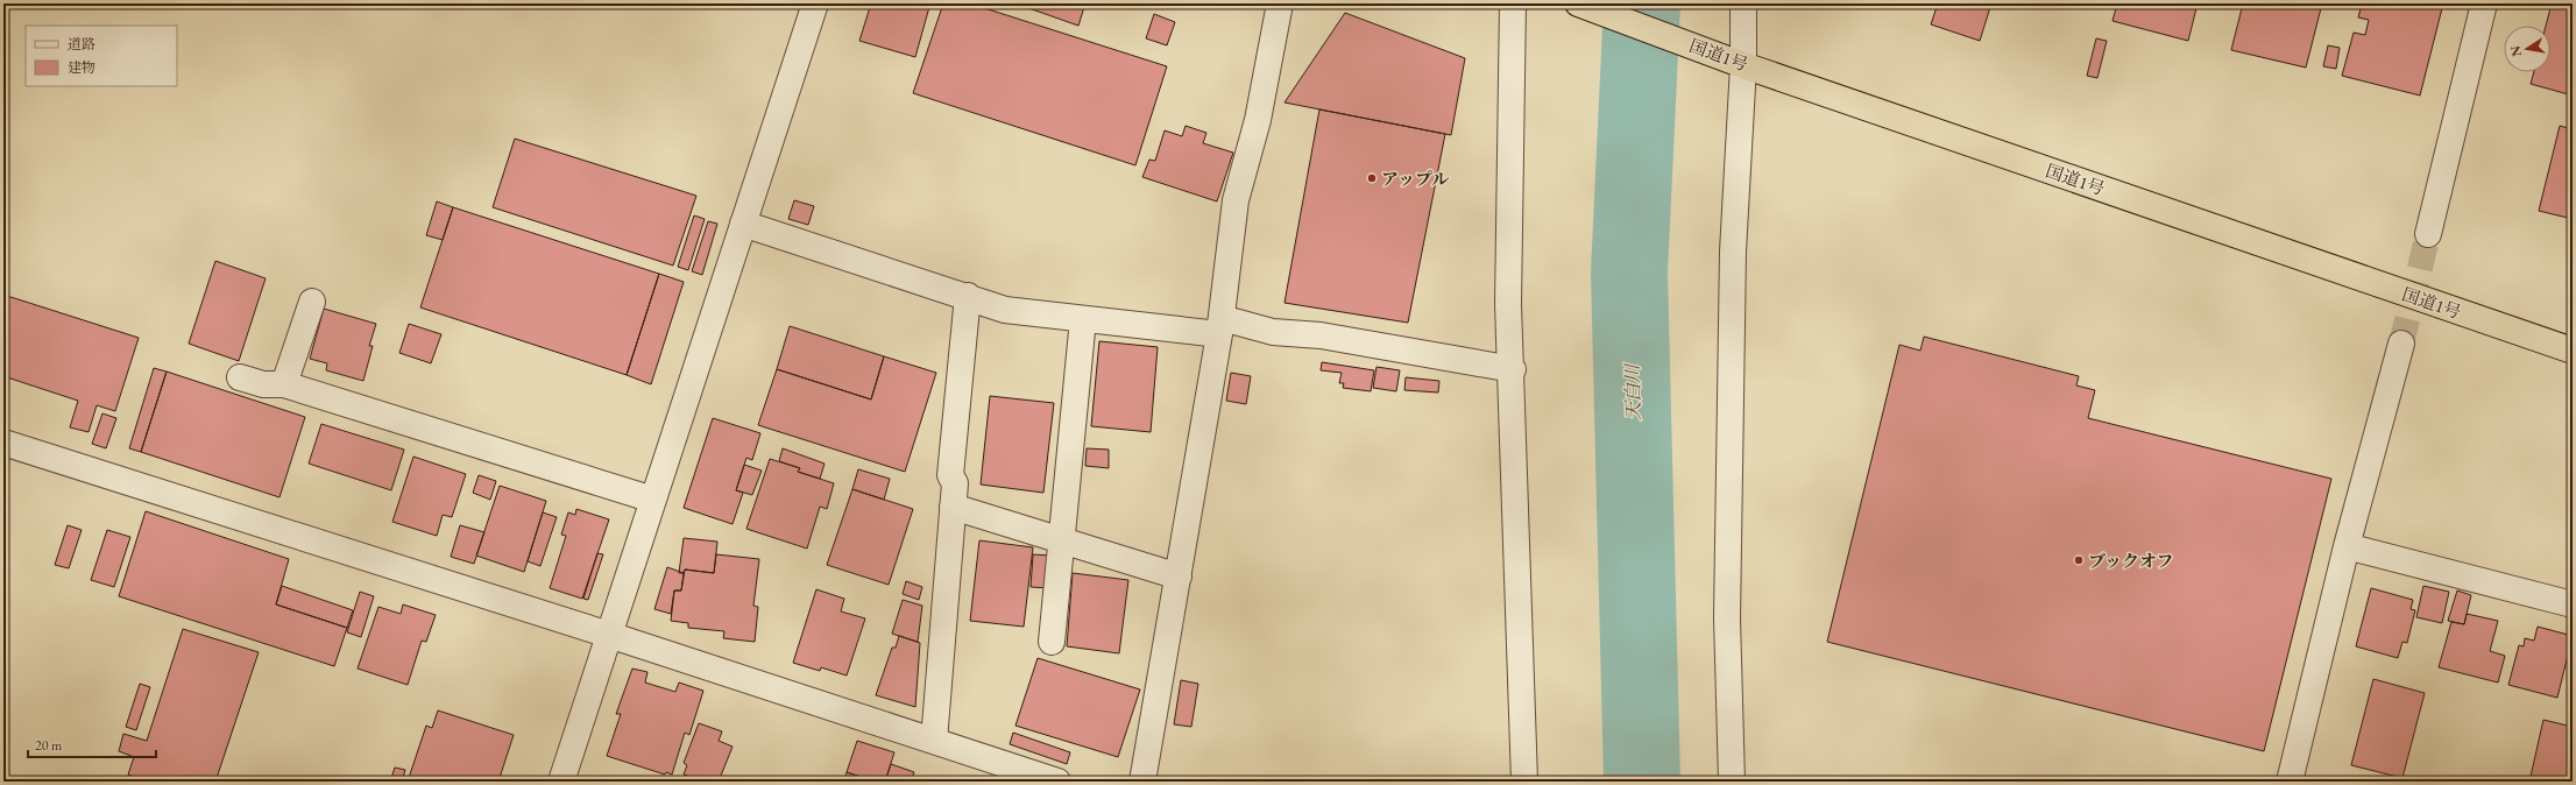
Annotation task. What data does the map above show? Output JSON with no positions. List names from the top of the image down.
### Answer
{
  "streets": {
    "highway": ["国道1号"]
  },
  "water": ["天白川"],
  "places": ["アップル", "ブックオフ"],
  "legend": ["道路", "建物"],
  "scale_bar": "20 m",
  "north": "left"
}
